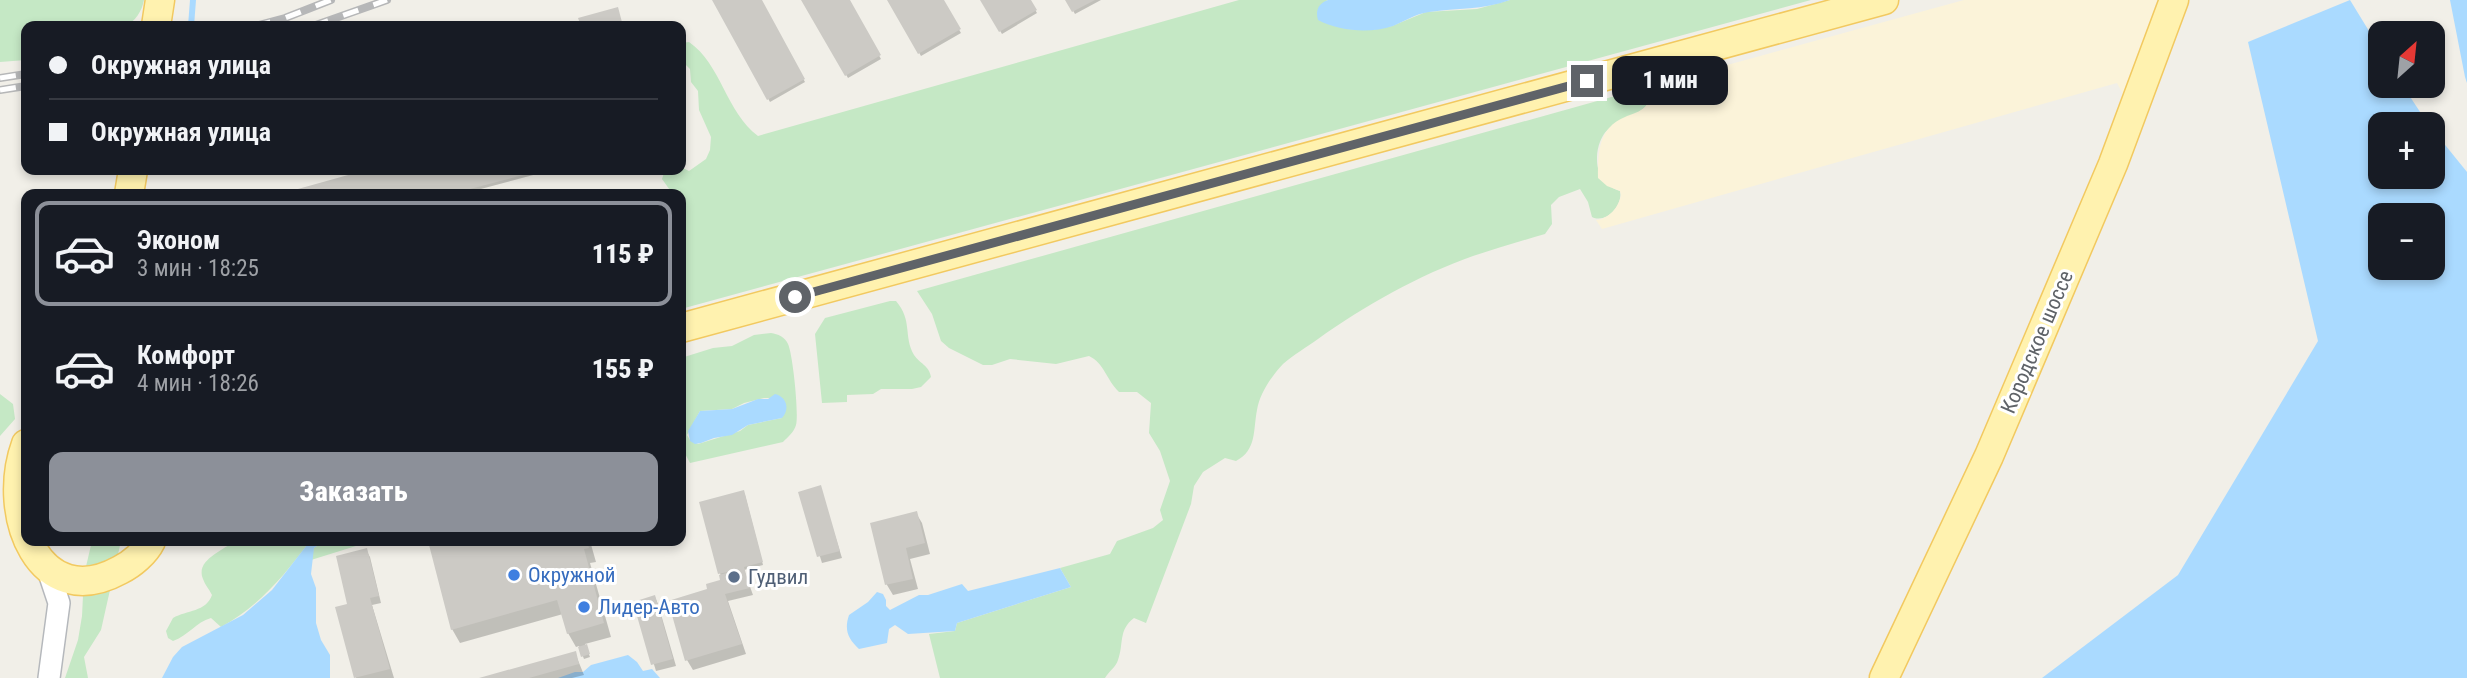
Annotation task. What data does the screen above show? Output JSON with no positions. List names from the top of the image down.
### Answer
{
  "streets": {
    "main road": ["Кородское шоссе"]
  },
  "places": ["Окружной", "Гудвил", "Лидер-Авто"],
  "north": "top right",
  "page": {
    "map_buttons": ["+", "−"],
    "banner": ["Окружная улица", "Окружная улица"],
    "bubble": "1 мин",
    "list": [
      {
        "name": "Эконом",
        "note": "3 мин · 18:25",
        "value": "115 ₽"
      },
      {
        "name": "Комфорт",
        "note": "4 мин · 18:26",
        "value": "155 ₽"
      }
    ],
    "buttons": "Заказать"
  }
}
